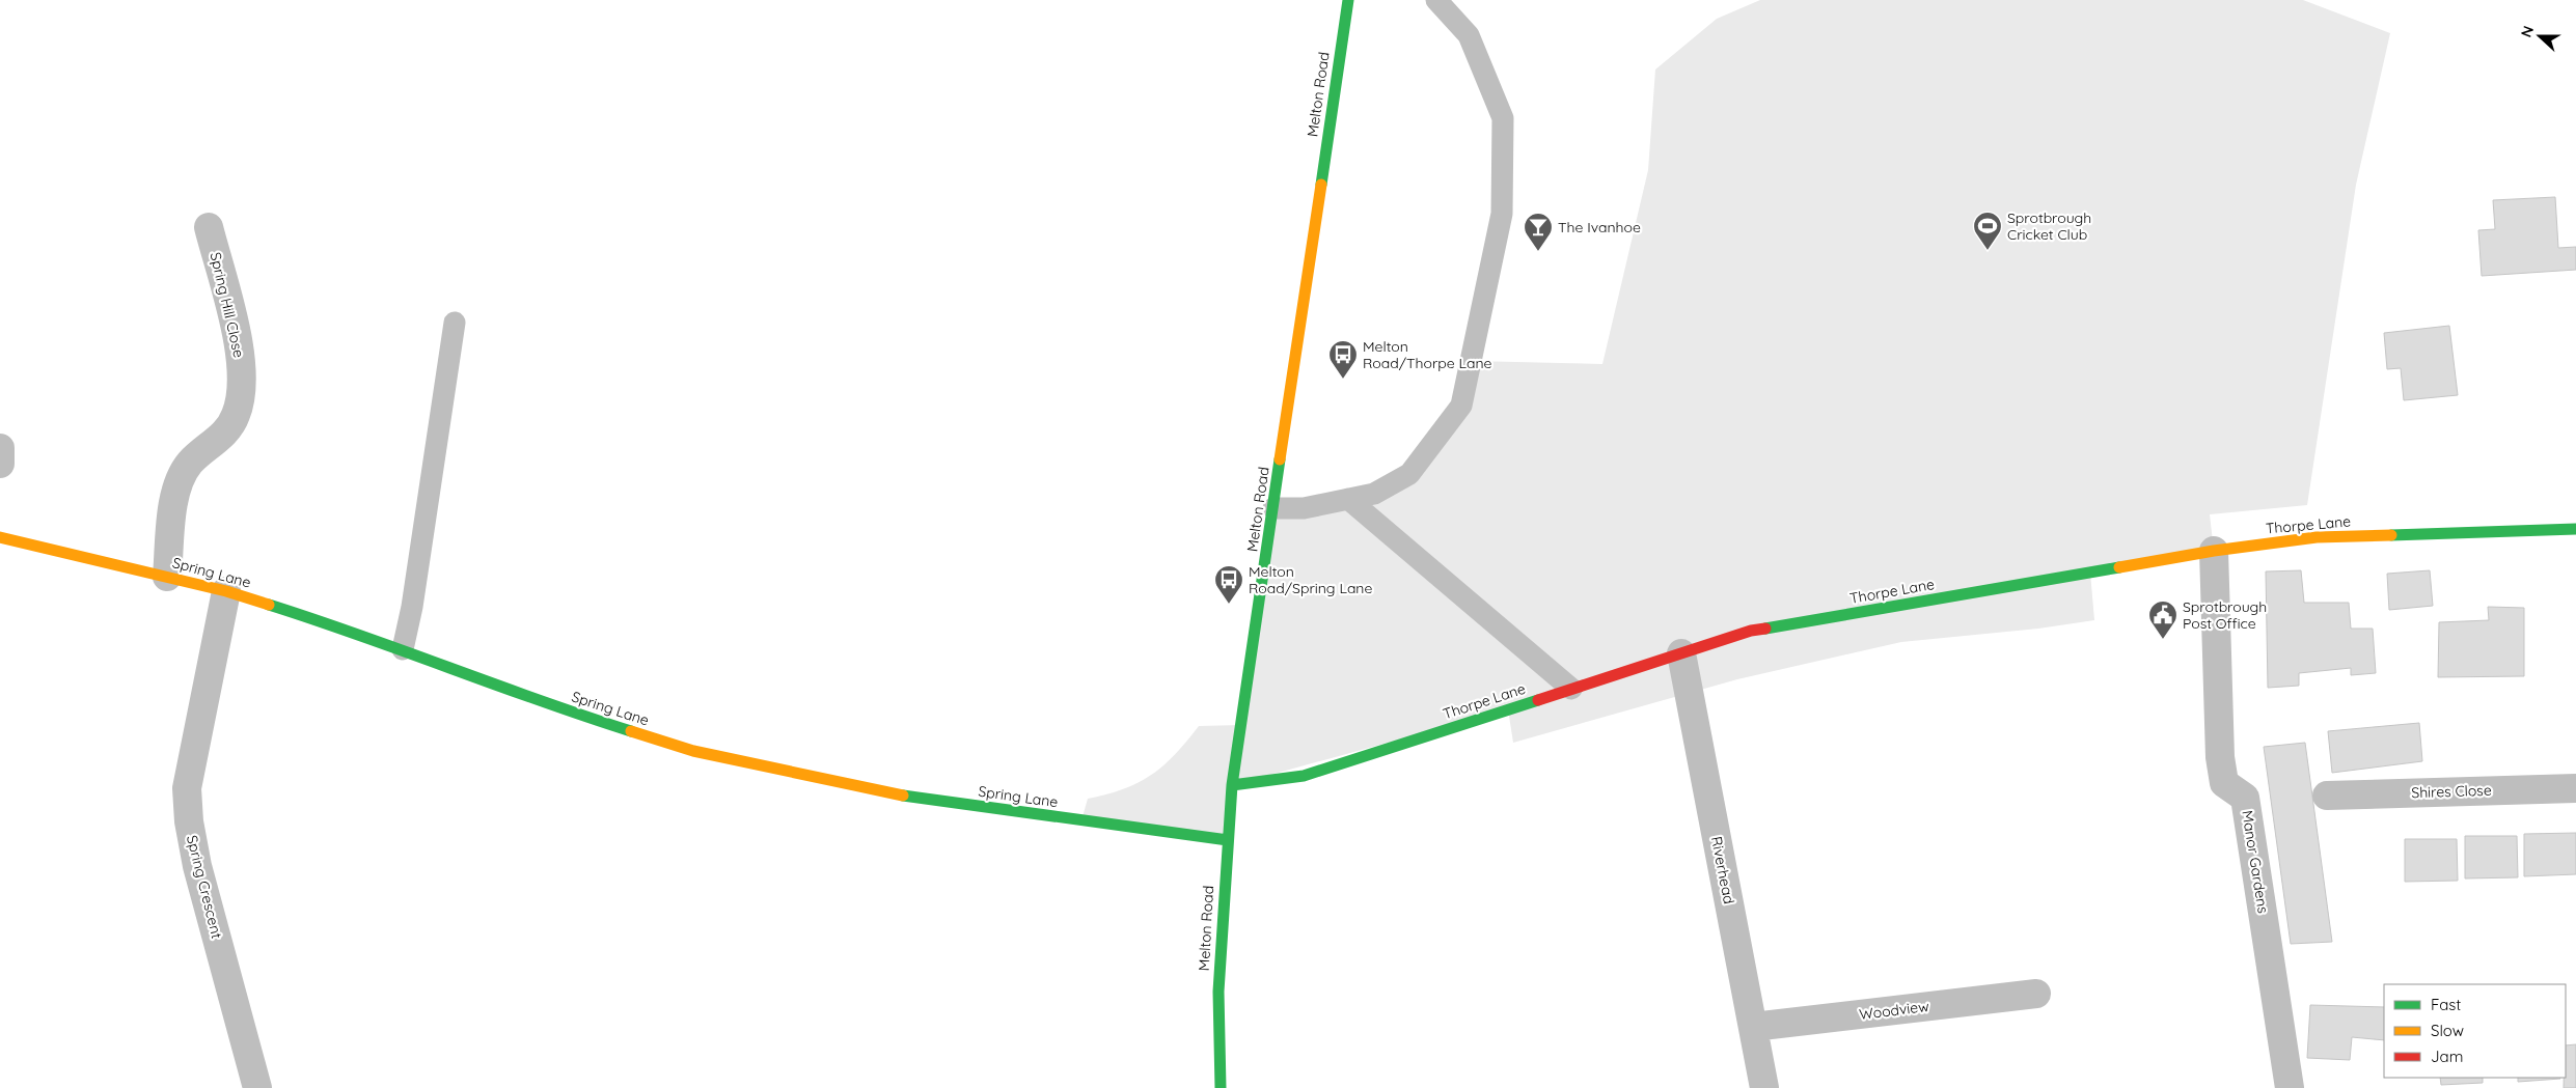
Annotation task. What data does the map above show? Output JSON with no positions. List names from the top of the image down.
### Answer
{
  "streets": {
    "street": [
      "Melton Road",
      "Spring Hill Close",
      "Thorpe Lane",
      "Spring Lane",
      "Shires Close",
      "Manor Gardens",
      "Riverhead",
      "Spring Crescent",
      "Woodview"
    ]
  },
  "crossings": [
    ["Melton Road", "Thorpe Lane"],
    ["Melton Road", "Spring Lane"],
    ["Spring Hill Close", "Spring Lane"],
    ["Thorpe Lane", "Manor Gardens"],
    ["Thorpe Lane", "Riverhead"],
    ["Spring Lane", "Spring Crescent"],
    ["Riverhead", "Woodview"]
  ],
  "places": {
    "sports": ["Sprotbrough Cricket Club"],
    "bar": ["The Ivanhoe"],
    "bus stop": ["Melton Road/Thorpe Lane", "Melton Road/Spring Lane"],
    "public building": ["Sprotbrough Post Office"]
  },
  "legend": ["Fast", "Slow", "Jam"],
  "north": "left"
}
